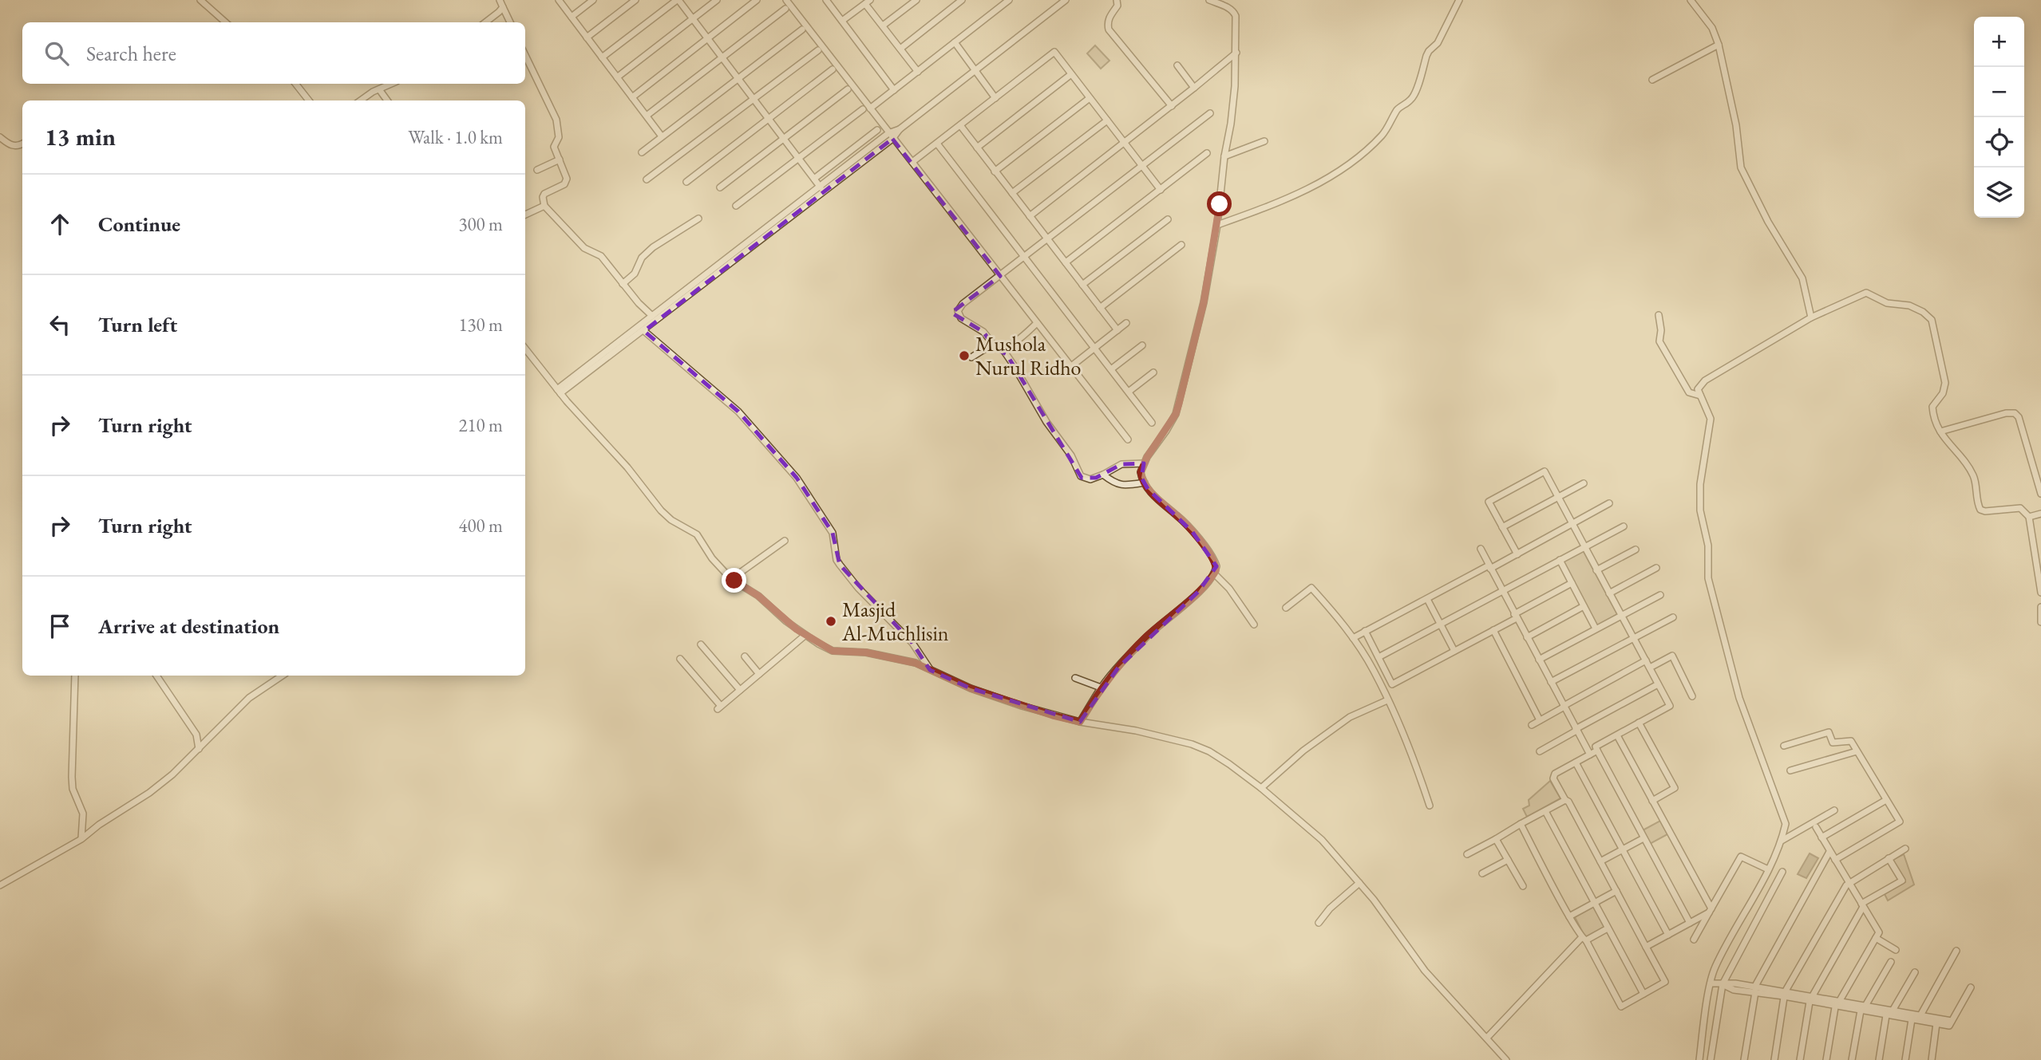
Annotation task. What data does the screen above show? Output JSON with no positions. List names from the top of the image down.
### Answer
{
  "places": ["Mushola Nurul Ridho", "Masjid Al-Muchlisin"],
  "page": {
    "map_buttons": ["+", "−"],
    "search": "Search here",
    "heading": ["13 min", "Walk · 1.0 km"],
    "list": [
      ["Continue", "300 m"],
      ["Turn left", "130 m"],
      ["Turn right", "210 m"],
      ["Turn right", "400 m"],
      "Arrive at destination"
    ]
  }
}
